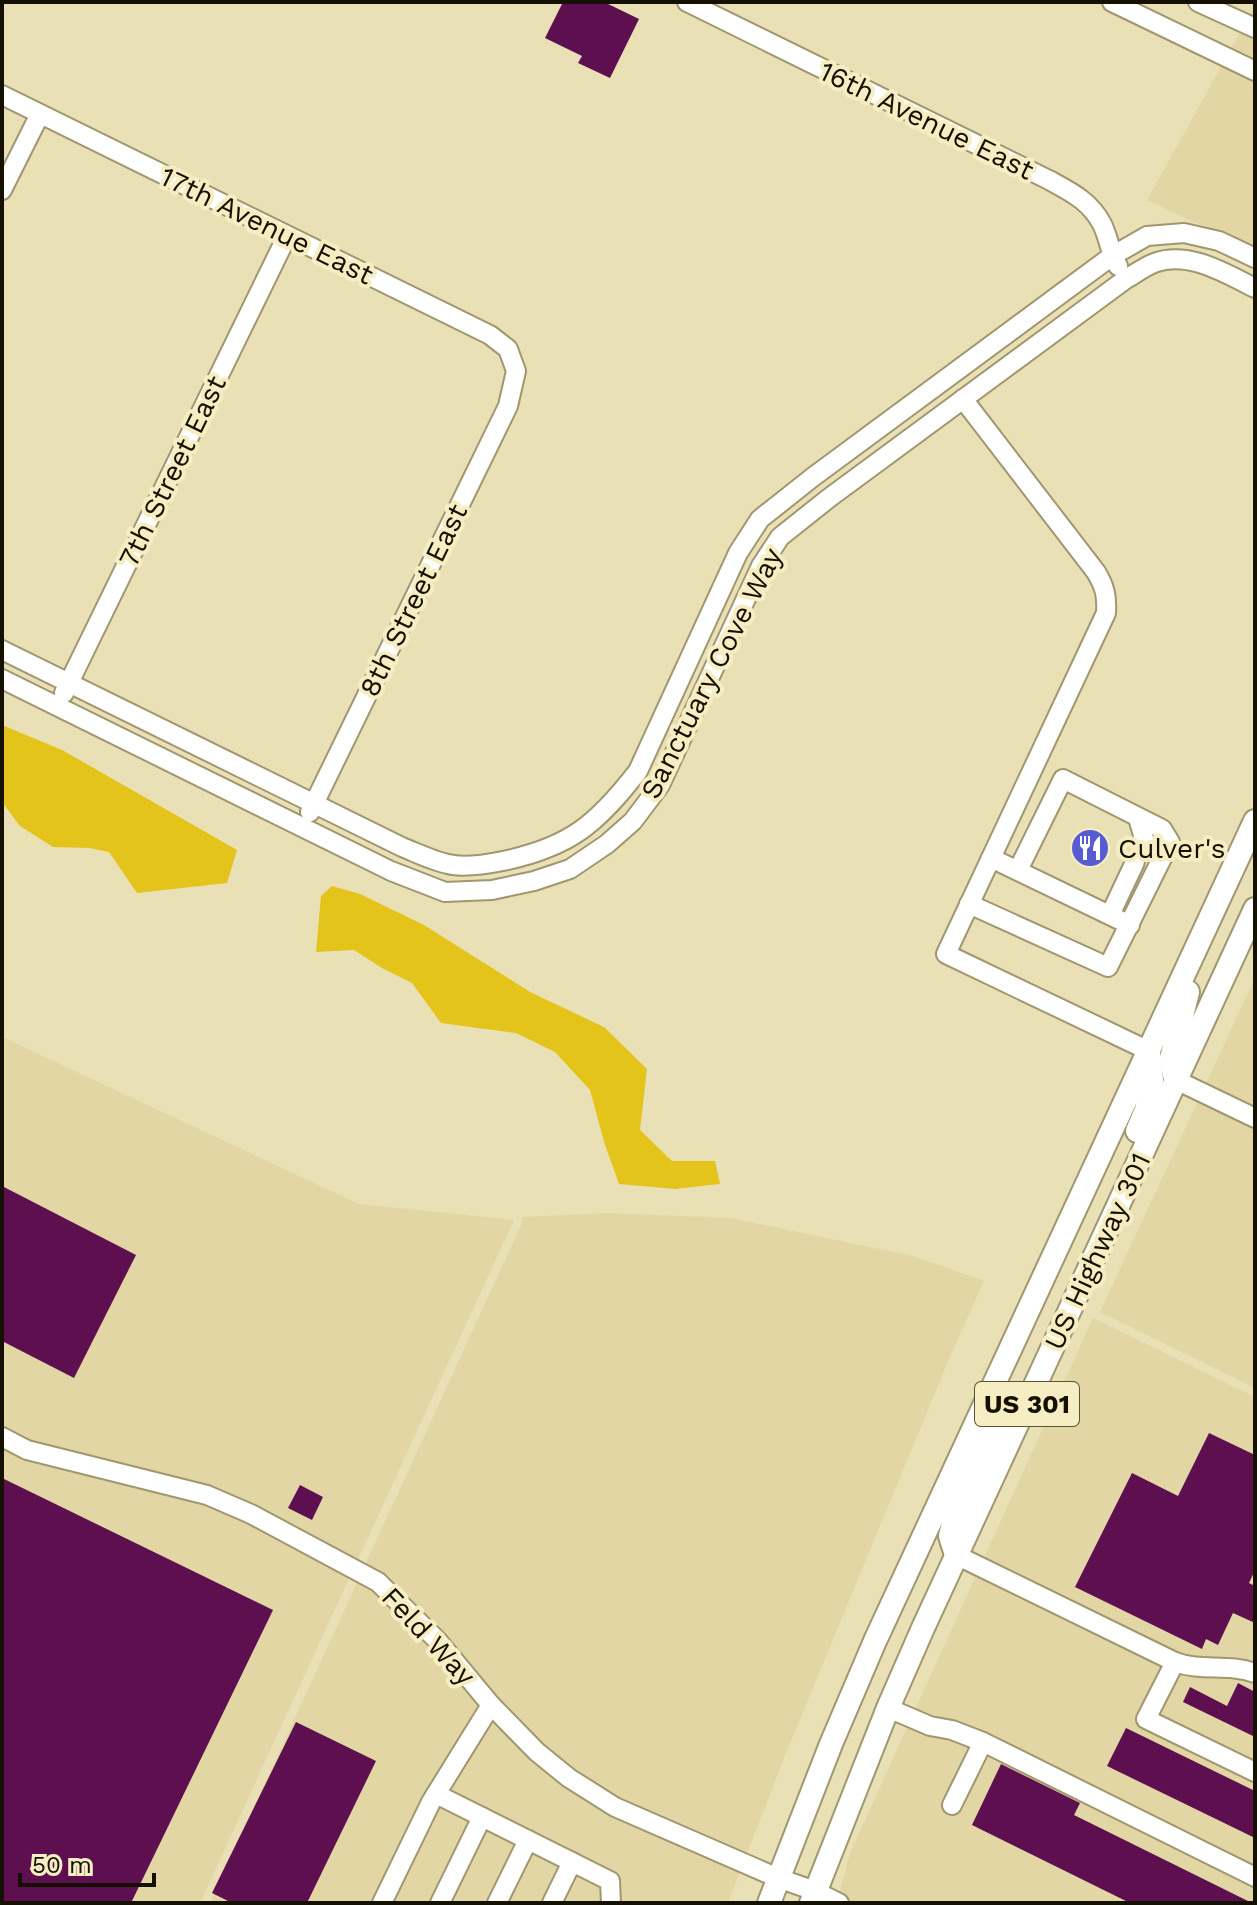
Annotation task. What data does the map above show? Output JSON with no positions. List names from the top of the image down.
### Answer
{
  "streets": {
    "main road": ["US Highway 301", "US 301"],
    "street": [
      "16th Avenue East",
      "17th Avenue East",
      "7th Street East",
      "8th Street East",
      "Sanctuary Cove Way",
      "Feld Way"
    ]
  },
  "crossings": [
    ["16th Avenue East", "Sanctuary Cove Way"],
    ["17th Avenue East", "7th Street East"],
    ["17th Avenue East", "8th Street East"],
    ["7th Street East", "Sanctuary Cove Way"],
    ["8th Street East", "Sanctuary Cove Way"],
    ["US Highway 301", "Feld Way"],
    ["US 301", "Feld Way"]
  ],
  "places": {
    "restaurant": ["Culver's"]
  },
  "scale_bar": "50 m"
}
